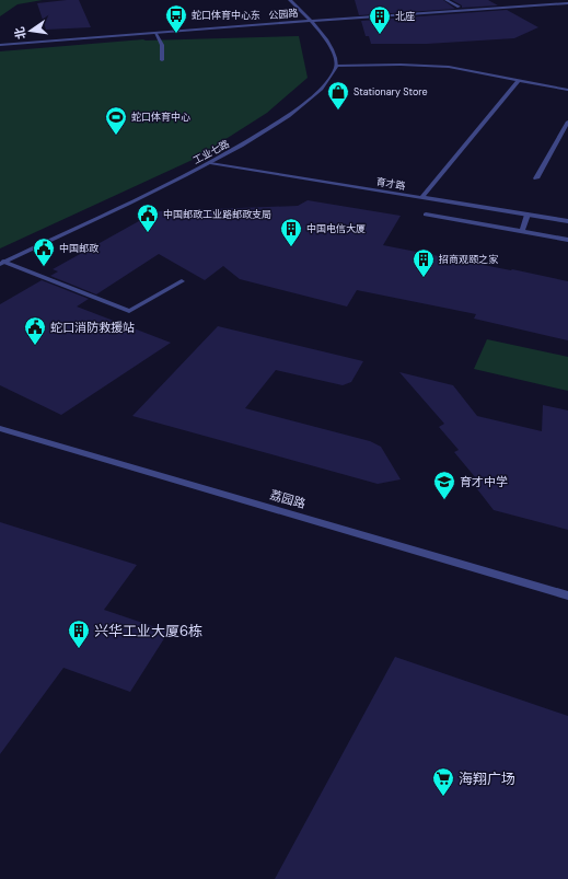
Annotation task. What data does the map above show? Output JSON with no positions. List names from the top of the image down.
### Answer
{
  "streets": {
    "street": [
      "公园路",
      "工业七路",
      "育才路",
      "荔园路"
    ]
  },
  "crossings": [
    ["工业七路", "育才路"]
  ],
  "places": {
    "bus stop": ["蛇口体育中心东"],
    "building": [
      "北座",
      "中国电信大厦",
      "招商观颐之家",
      "兴华工业大厦6栋"
    ],
    "shop": ["Stationary Store"],
    "sports": ["蛇口体育中心"],
    "public building": ["中国邮政工业路邮政支局", "中国邮政", "蛇口消防救援站"],
    "school or university": ["育才中学"],
    "supermarket": ["海翔广场"]
  },
  "north": "left"
}
